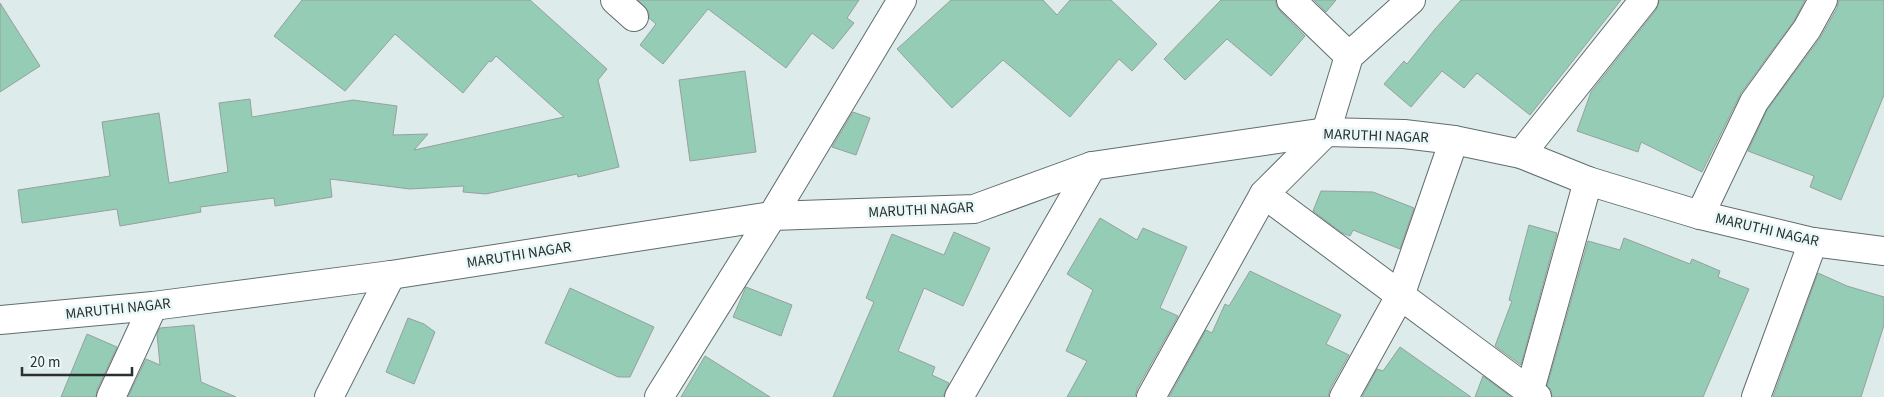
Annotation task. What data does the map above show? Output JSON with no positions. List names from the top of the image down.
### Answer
{
  "streets": {
    "street": ["MARUTHI NAGAR"]
  },
  "scale_bar": "20 m"
}
